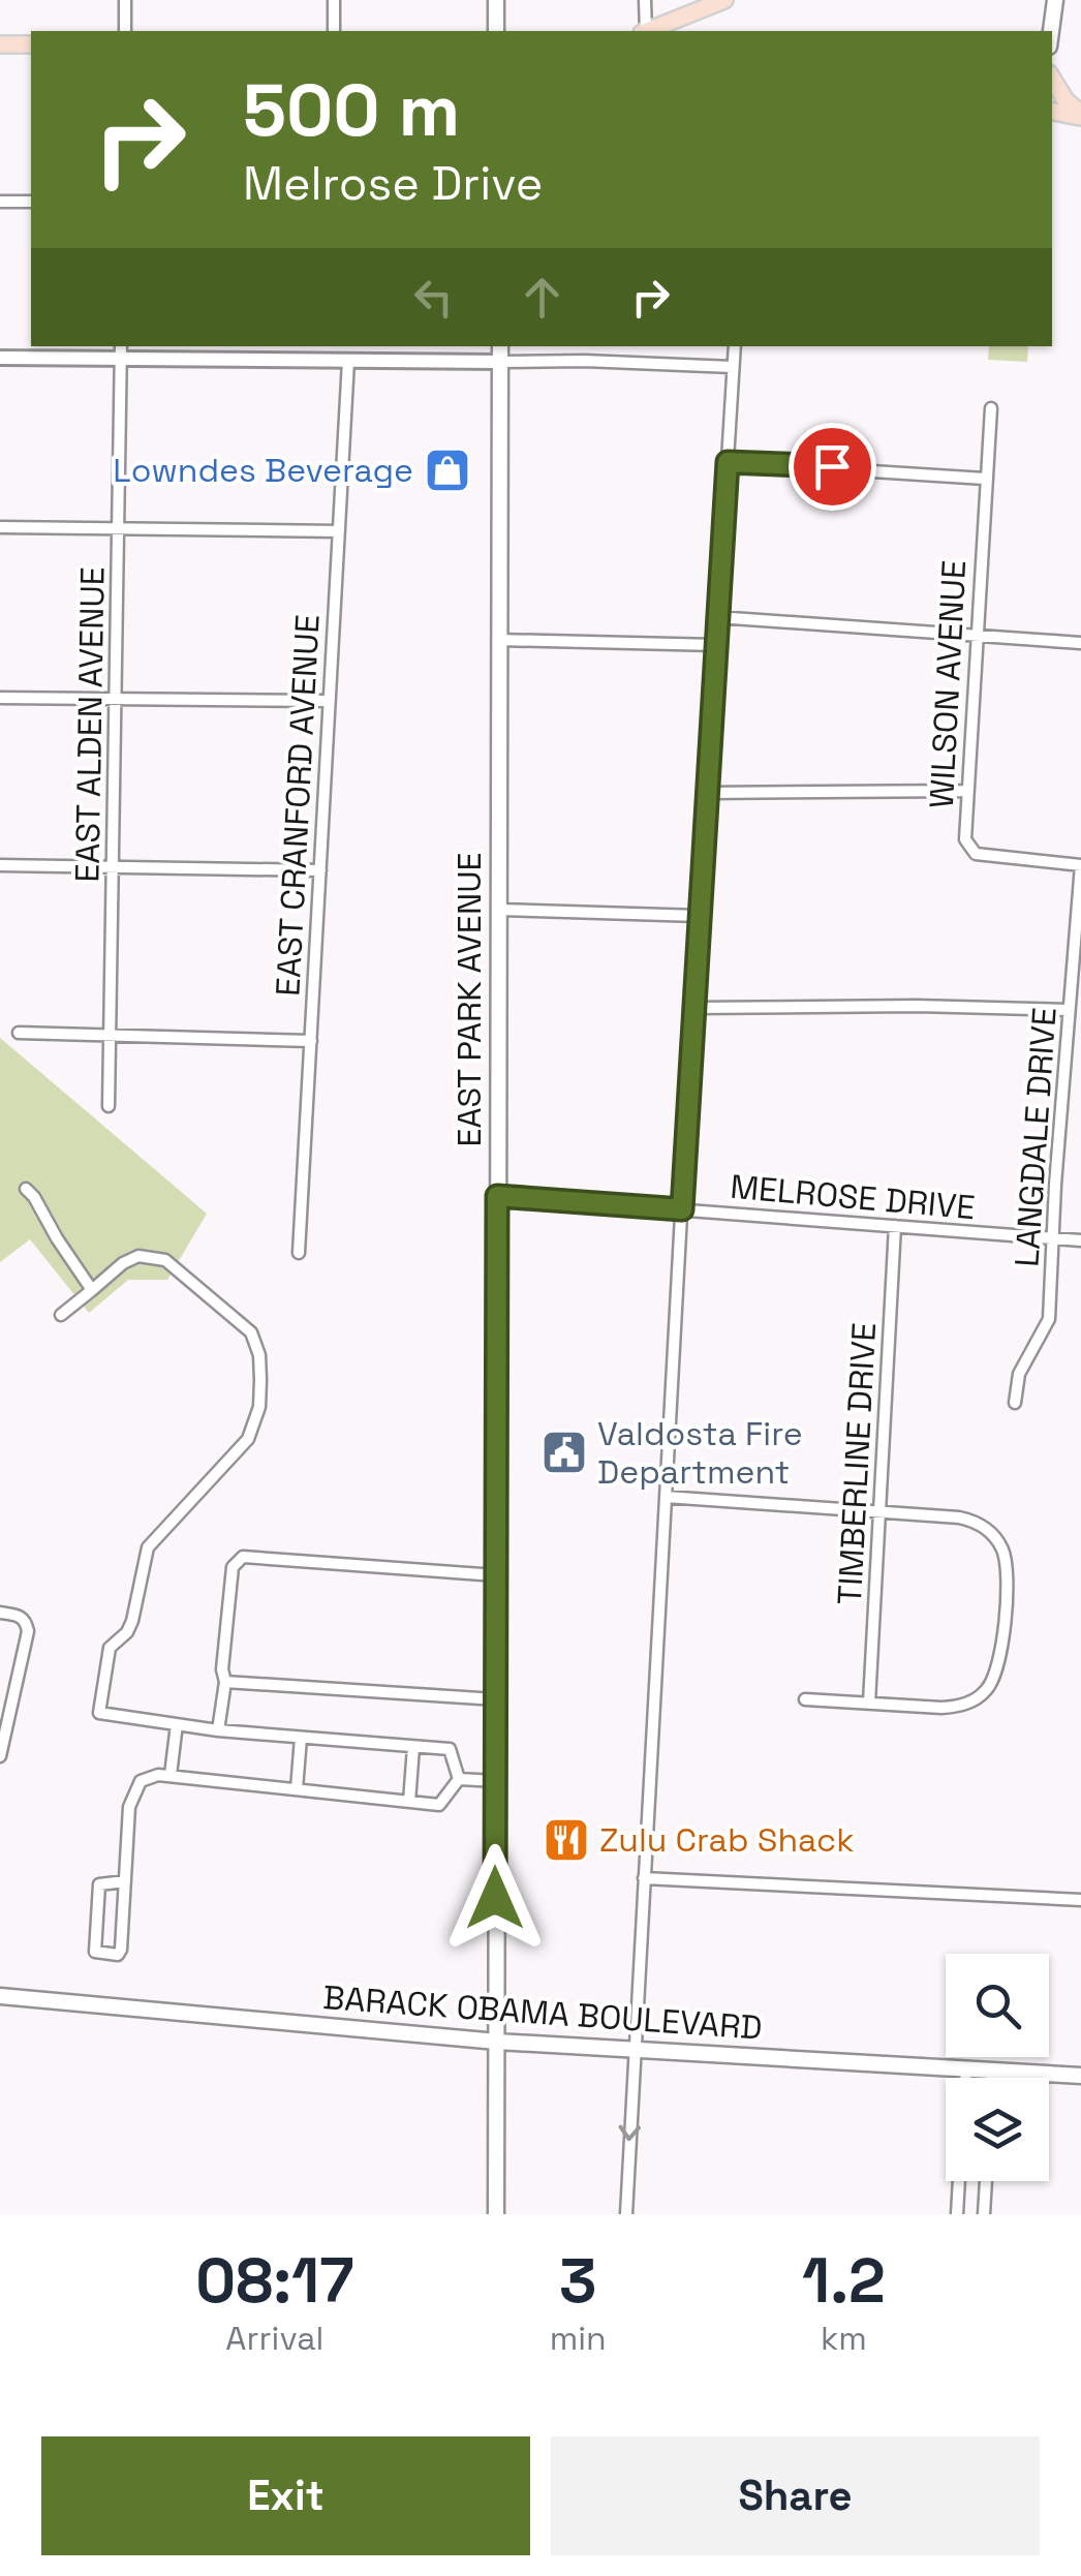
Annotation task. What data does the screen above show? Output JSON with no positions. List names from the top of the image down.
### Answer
{
  "streets": {
    "main road": ["EAST PARK AVENUE", "BARACK OBAMA BOULEVARD"],
    "street": [
      "WILSON AVENUE",
      "EAST ALDEN AVENUE",
      "EAST CRANFORD AVENUE",
      "LANGDALE DRIVE",
      "MELROSE DRIVE",
      "TIMBERLINE DRIVE"
    ]
  },
  "crossings": [
    ["WILSON AVENUE", "LANGDALE DRIVE"],
    ["EAST PARK AVENUE", "MELROSE DRIVE"],
    ["EAST PARK AVENUE", "BARACK OBAMA BOULEVARD"],
    ["LANGDALE DRIVE", "MELROSE DRIVE"],
    ["MELROSE DRIVE", "TIMBERLINE DRIVE"]
  ],
  "places": {
    "shop": ["Lowndes Beverage"],
    "public building": ["Valdosta Fire Department"],
    "restaurant": ["Zulu Crab Shack"]
  },
  "page": {
    "turn": ["500 m", "Melrose Drive"],
    "eta": [
      "08:17",
      "Arrival",
      "3",
      "min",
      "1.2",
      "km"
    ],
    "buttons": ["Exit", "Share"]
  }
}
